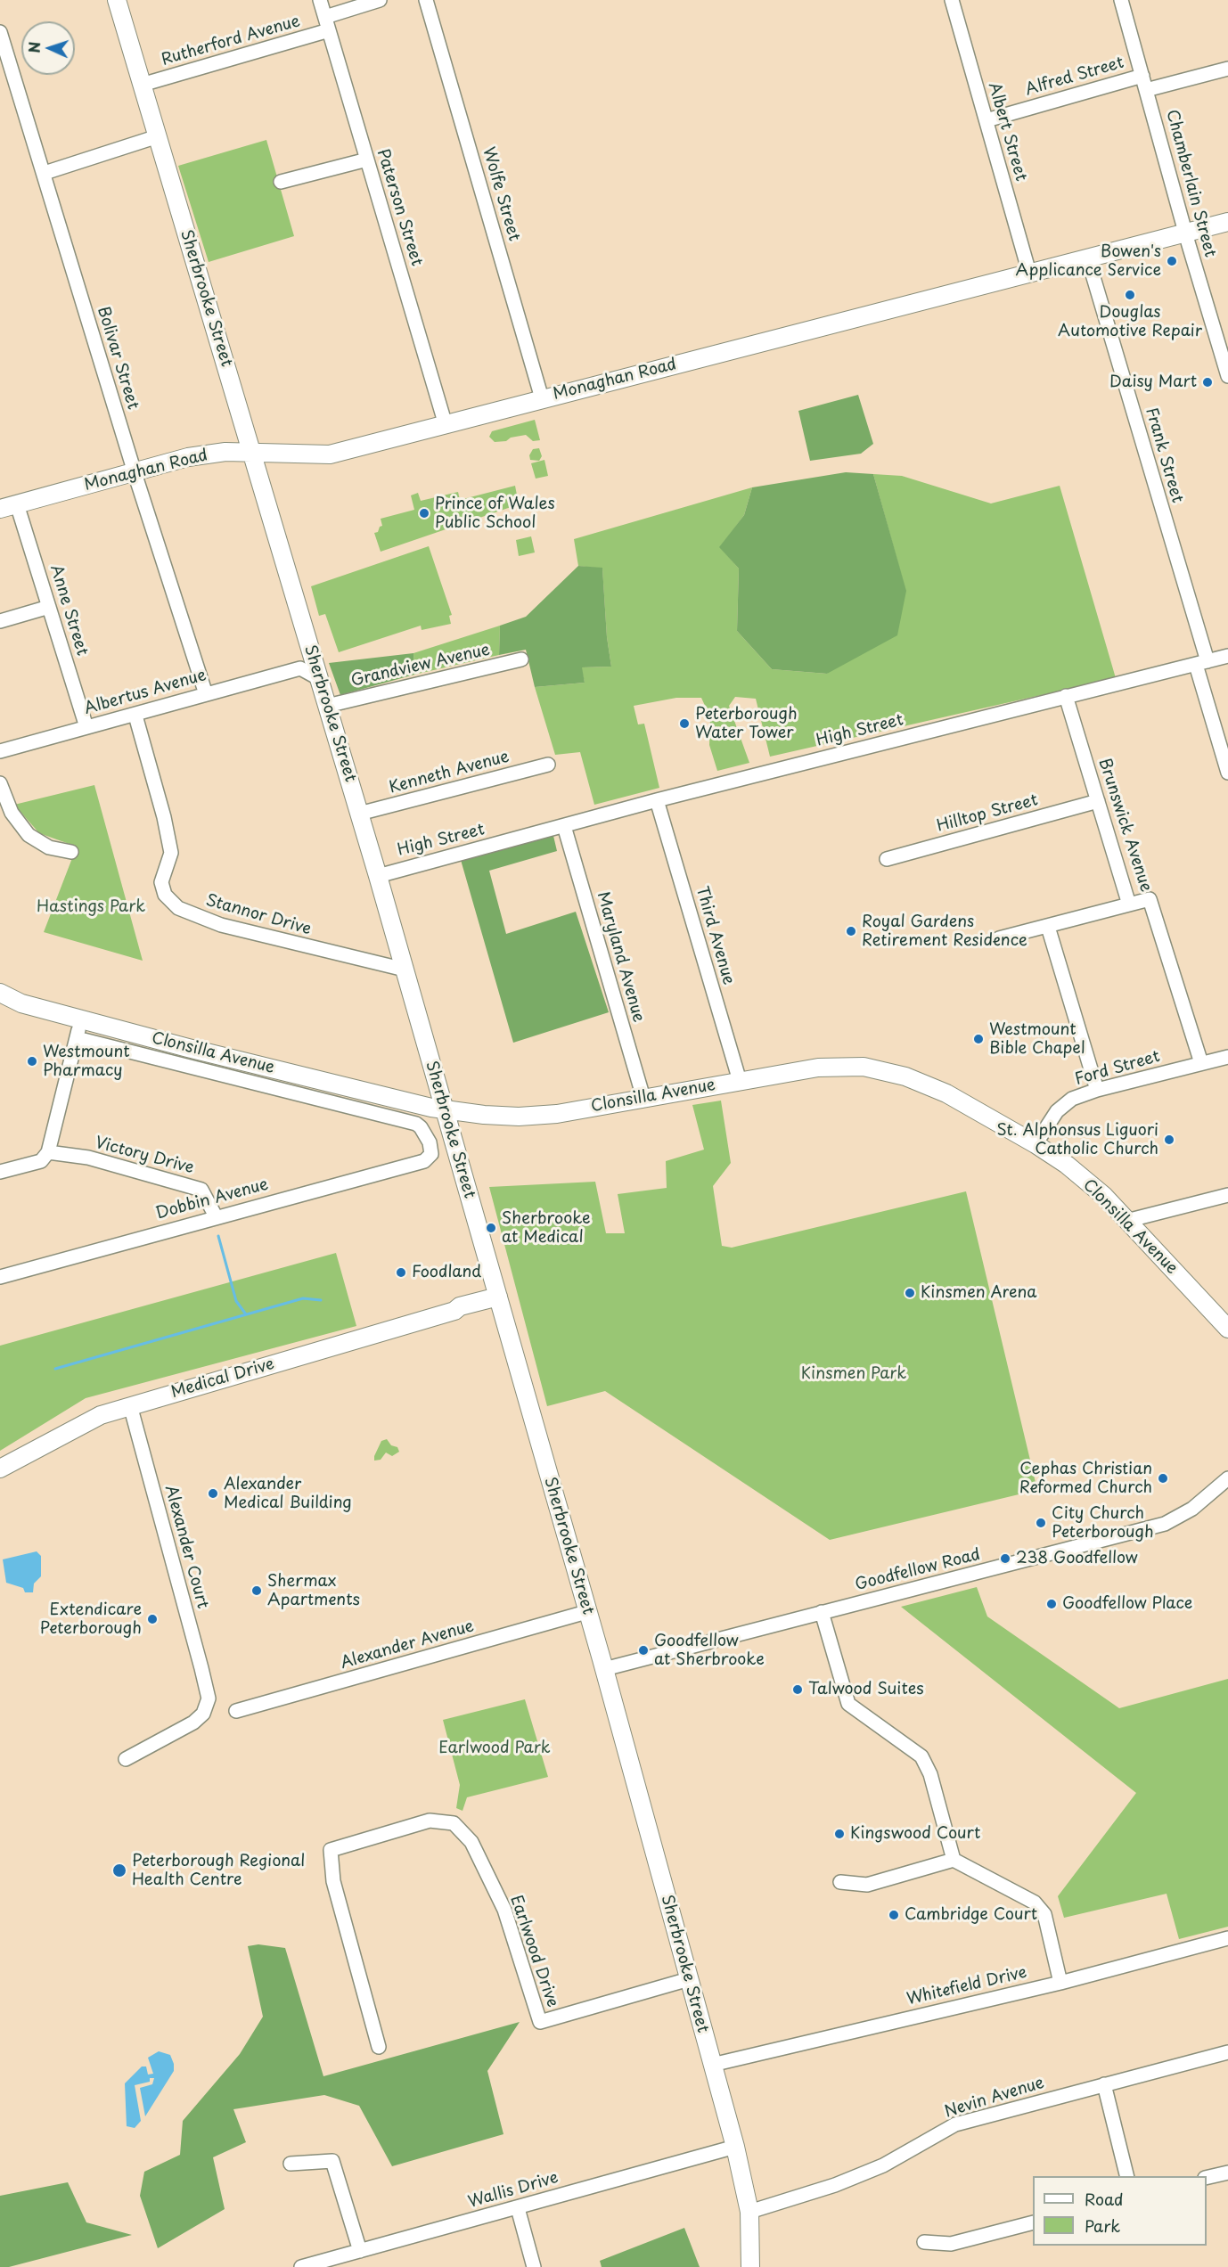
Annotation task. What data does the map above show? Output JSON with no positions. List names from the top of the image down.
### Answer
{
  "streets": {
    "main road": [
      "Sherbrooke Street",
      "Monaghan Road",
      "Clonsilla Avenue",
      "Medical Drive"
    ],
    "street": [
      "Rutherford Avenue",
      "Alfred Street",
      "Albert Street",
      "Chamberlain Street",
      "Wolfe Street",
      "Paterson Street",
      "Bolivar Street",
      "Frank Street",
      "Anne Street",
      "Grandview Avenue",
      "Albertus Avenue",
      "High Street",
      "Kenneth Avenue",
      "Hilltop Street",
      "Brunswick Avenue",
      "Stannor Drive",
      "Third Avenue",
      "Maryland Avenue",
      "Ford Street",
      "Victory Drive",
      "Dobbin Avenue",
      "Alexander Court",
      "Goodfellow Road",
      "Alexander Avenue",
      "Earlwood Drive",
      "Whitefield Drive",
      "Nevin Avenue",
      "Wallis Drive"
    ]
  },
  "crossings": [
    ["Rutherford Avenue", "Paterson Street"],
    ["Rutherford Avenue", "Sherbrooke Street"],
    ["Alfred Street", "Albert Street"],
    ["Alfred Street", "Chamberlain Street"],
    ["Albert Street", "Monaghan Road"],
    ["Chamberlain Street", "Monaghan Road"],
    ["Wolfe Street", "Monaghan Road"],
    ["Paterson Street", "Monaghan Road"],
    ["Sherbrooke Street", "Monaghan Road"],
    ["Sherbrooke Street", "Grandview Avenue"],
    ["Sherbrooke Street", "High Street"],
    ["Sherbrooke Street", "Kenneth Avenue"],
    ["Sherbrooke Street", "Stannor Drive"],
    ["Sherbrooke Street", "Clonsilla Avenue"],
    ["Sherbrooke Street", "Medical Drive"],
    ["Sherbrooke Street", "Goodfellow Road"],
    ["Sherbrooke Street", "Alexander Avenue"],
    ["Sherbrooke Street", "Earlwood Drive"],
    ["Sherbrooke Street", "Whitefield Drive"],
    ["Sherbrooke Street", "Nevin Avenue"],
    ["Sherbrooke Street", "Wallis Drive"],
    ["Bolivar Street", "Monaghan Road"],
    ["Bolivar Street", "Albertus Avenue"],
    ["Monaghan Road", "Frank Street"],
    ["Monaghan Road", "Anne Street"],
    ["Frank Street", "High Street"],
    ["Anne Street", "Albertus Avenue"],
    ["Albertus Avenue", "Stannor Drive"],
    ["High Street", "Brunswick Avenue"],
    ["High Street", "Third Avenue"],
    ["High Street", "Maryland Avenue"],
    ["Hilltop Street", "Brunswick Avenue"],
    ["Brunswick Avenue", "Ford Street"],
    ["Third Avenue", "Clonsilla Avenue"],
    ["Maryland Avenue", "Clonsilla Avenue"],
    ["Clonsilla Avenue", "Ford Street"],
    ["Clonsilla Avenue", "Dobbin Avenue"],
    ["Victory Drive", "Dobbin Avenue"],
    ["Medical Drive", "Alexander Court"]
  ],
  "parks": ["Hastings Park", "Kinsmen Park", "Earlwood Park"],
  "places": [
    "Bowen's Applicance Service",
    "Douglas Automotive Repair",
    "Daisy Mart",
    "Prince of Wales Public School",
    "Peterborough Water Tower",
    "Royal Gardens Retirement Residence",
    "Westmount Bible Chapel",
    "Westmount Pharmacy",
    "St. Alphonsus Liguori Catholic Church",
    "Sherbrooke at Medical",
    "Foodland",
    "Kinsmen Arena",
    "Cephas Christian Reformed Church",
    "Alexander Medical Building",
    "City Church Peterborough",
    "238 Goodfellow",
    "Shermax Apartments",
    "Goodfellow Place",
    "Extendicare Peterborough",
    "Goodfellow at Sherbrooke",
    "Talwood Suites",
    "Kingswood Court",
    "Peterborough Regional Health Centre",
    "Cambridge Court"
  ],
  "legend": ["Road", "Park"],
  "north": "left"
}
